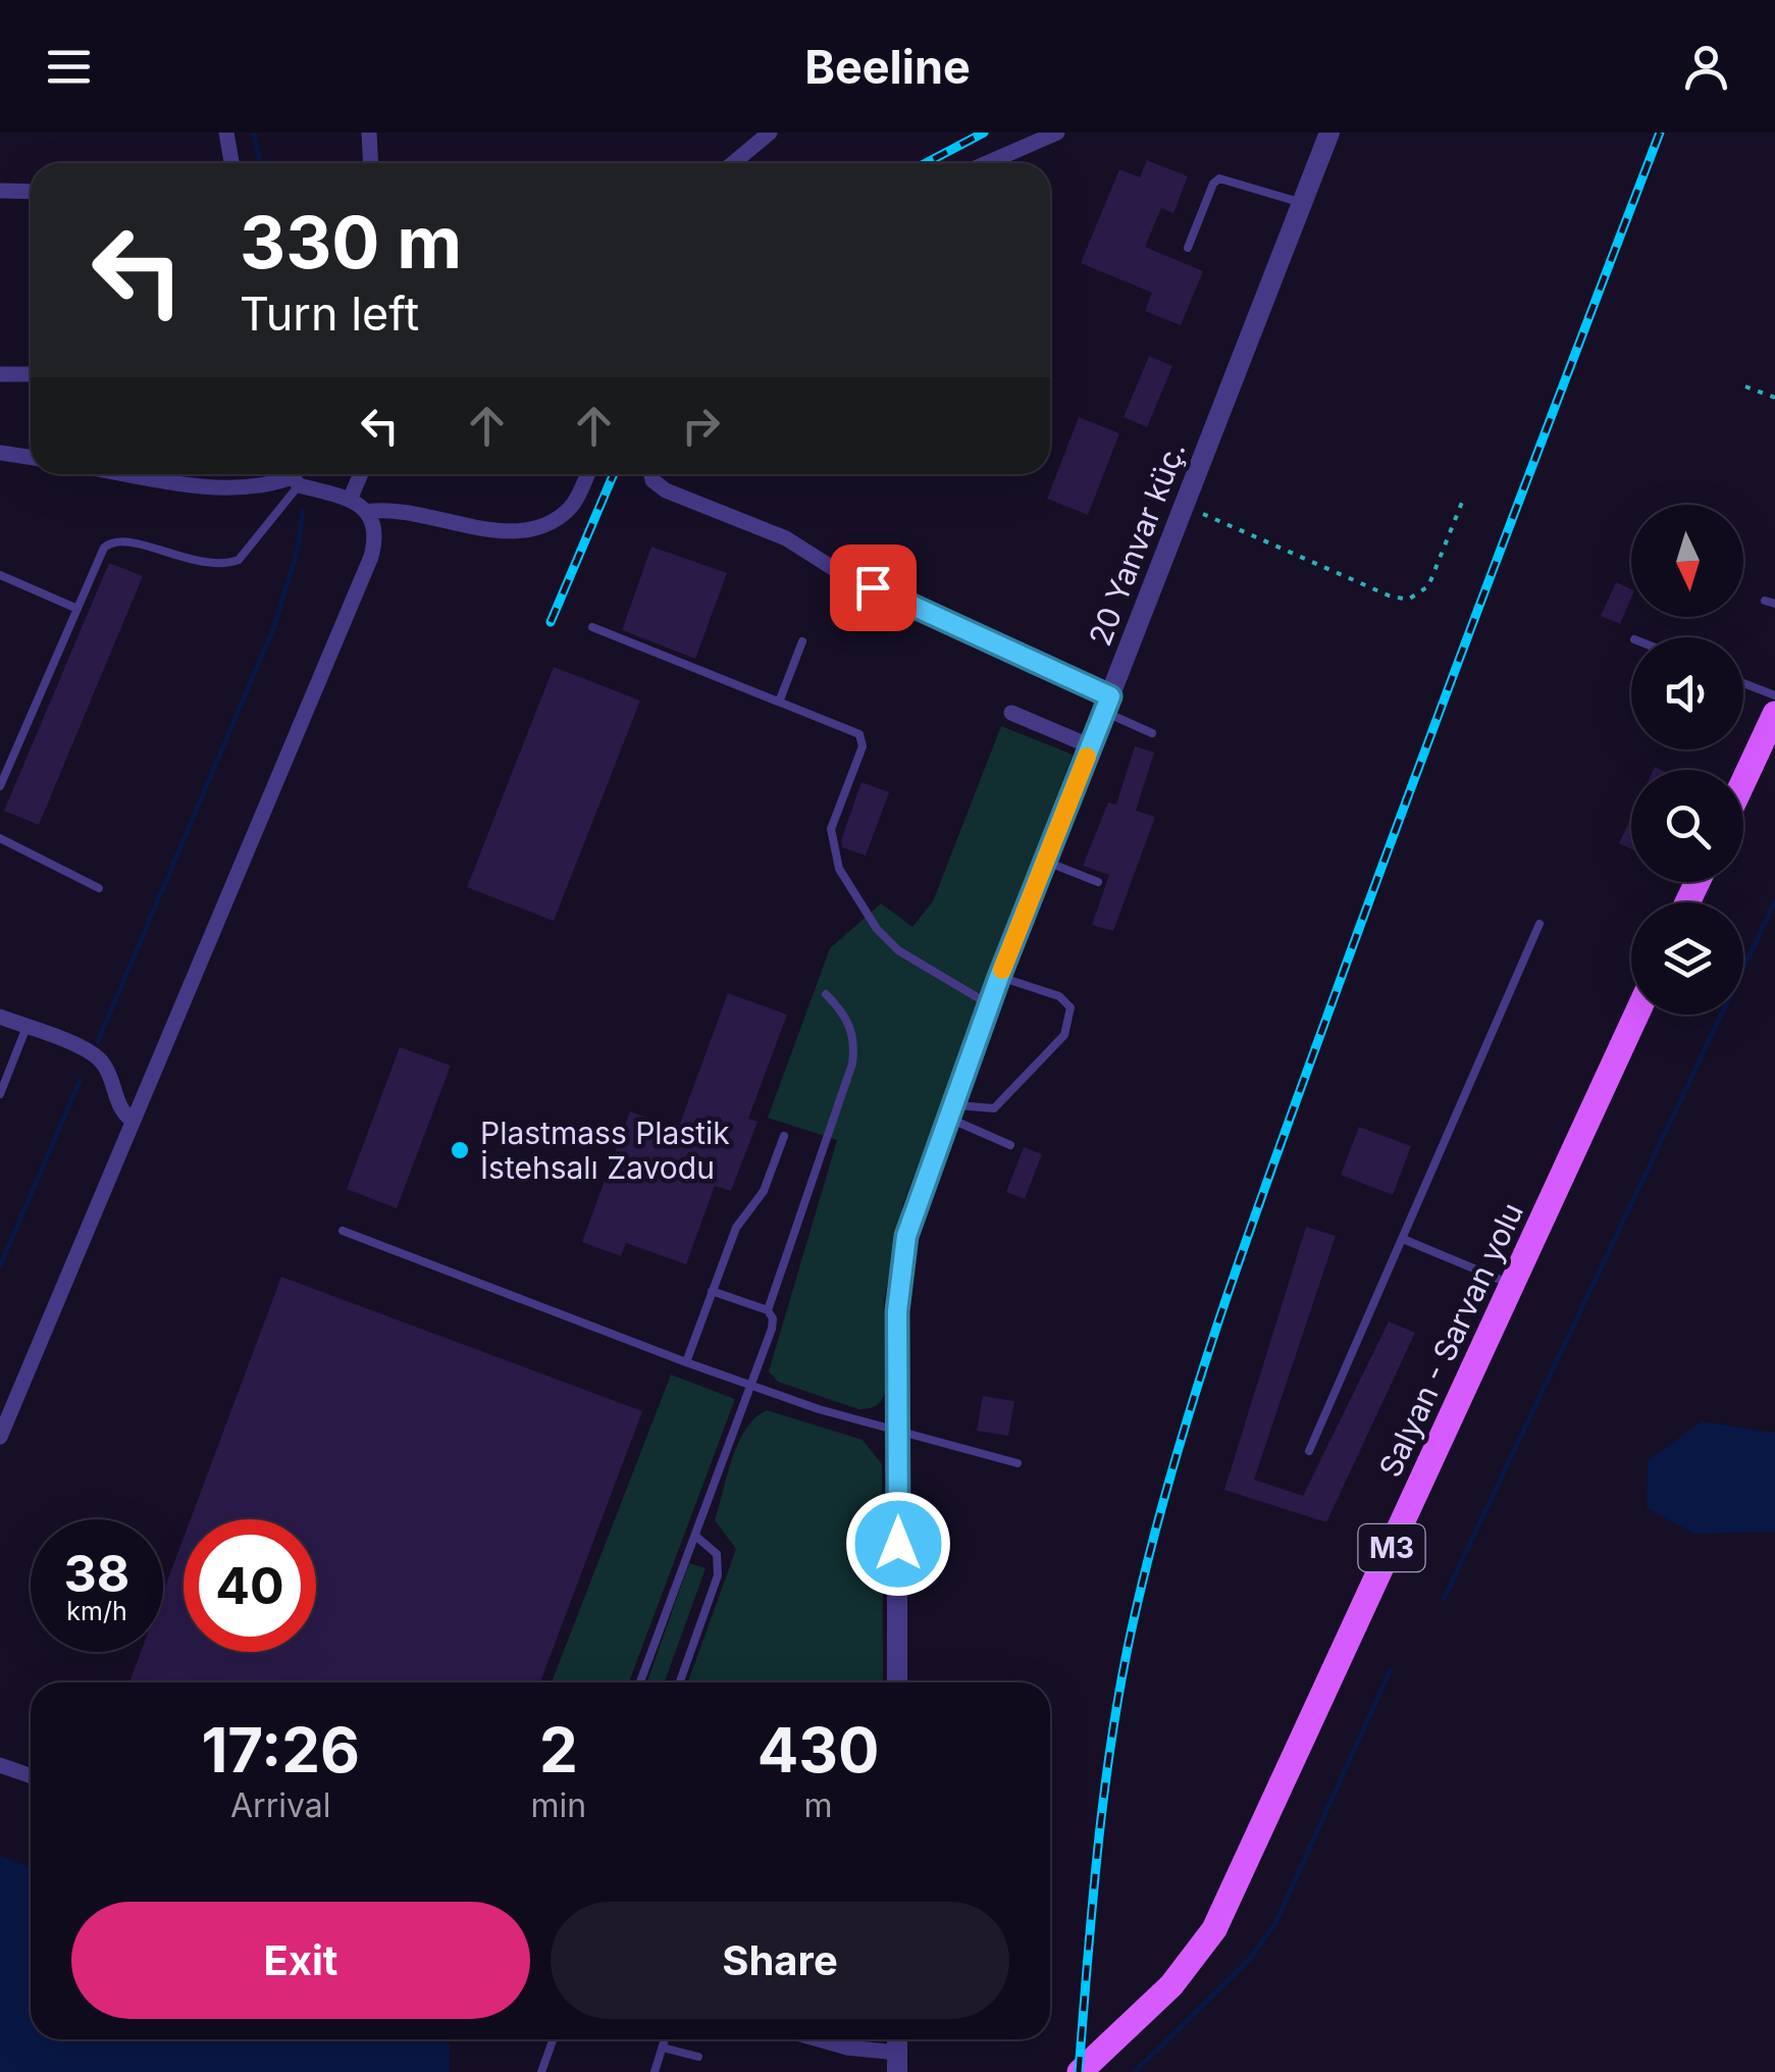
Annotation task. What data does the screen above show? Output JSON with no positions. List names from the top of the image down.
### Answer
{
  "streets": {
    "main road": ["Salyan - Sarvan yolu", "M3"],
    "street": ["20 Yanvar küç."]
  },
  "places": ["Plastmass Plastik İstehsalı Zavodu"],
  "north": "bottom",
  "page": {
    "header": "Beeline",
    "turn": ["330 m", "Turn left"],
    "speed": "38 km/h",
    "limit": "40",
    "eta": [
      "17:26",
      "Arrival",
      "2",
      "min",
      "430",
      "m"
    ],
    "buttons": ["Exit", "Share"]
  }
}
